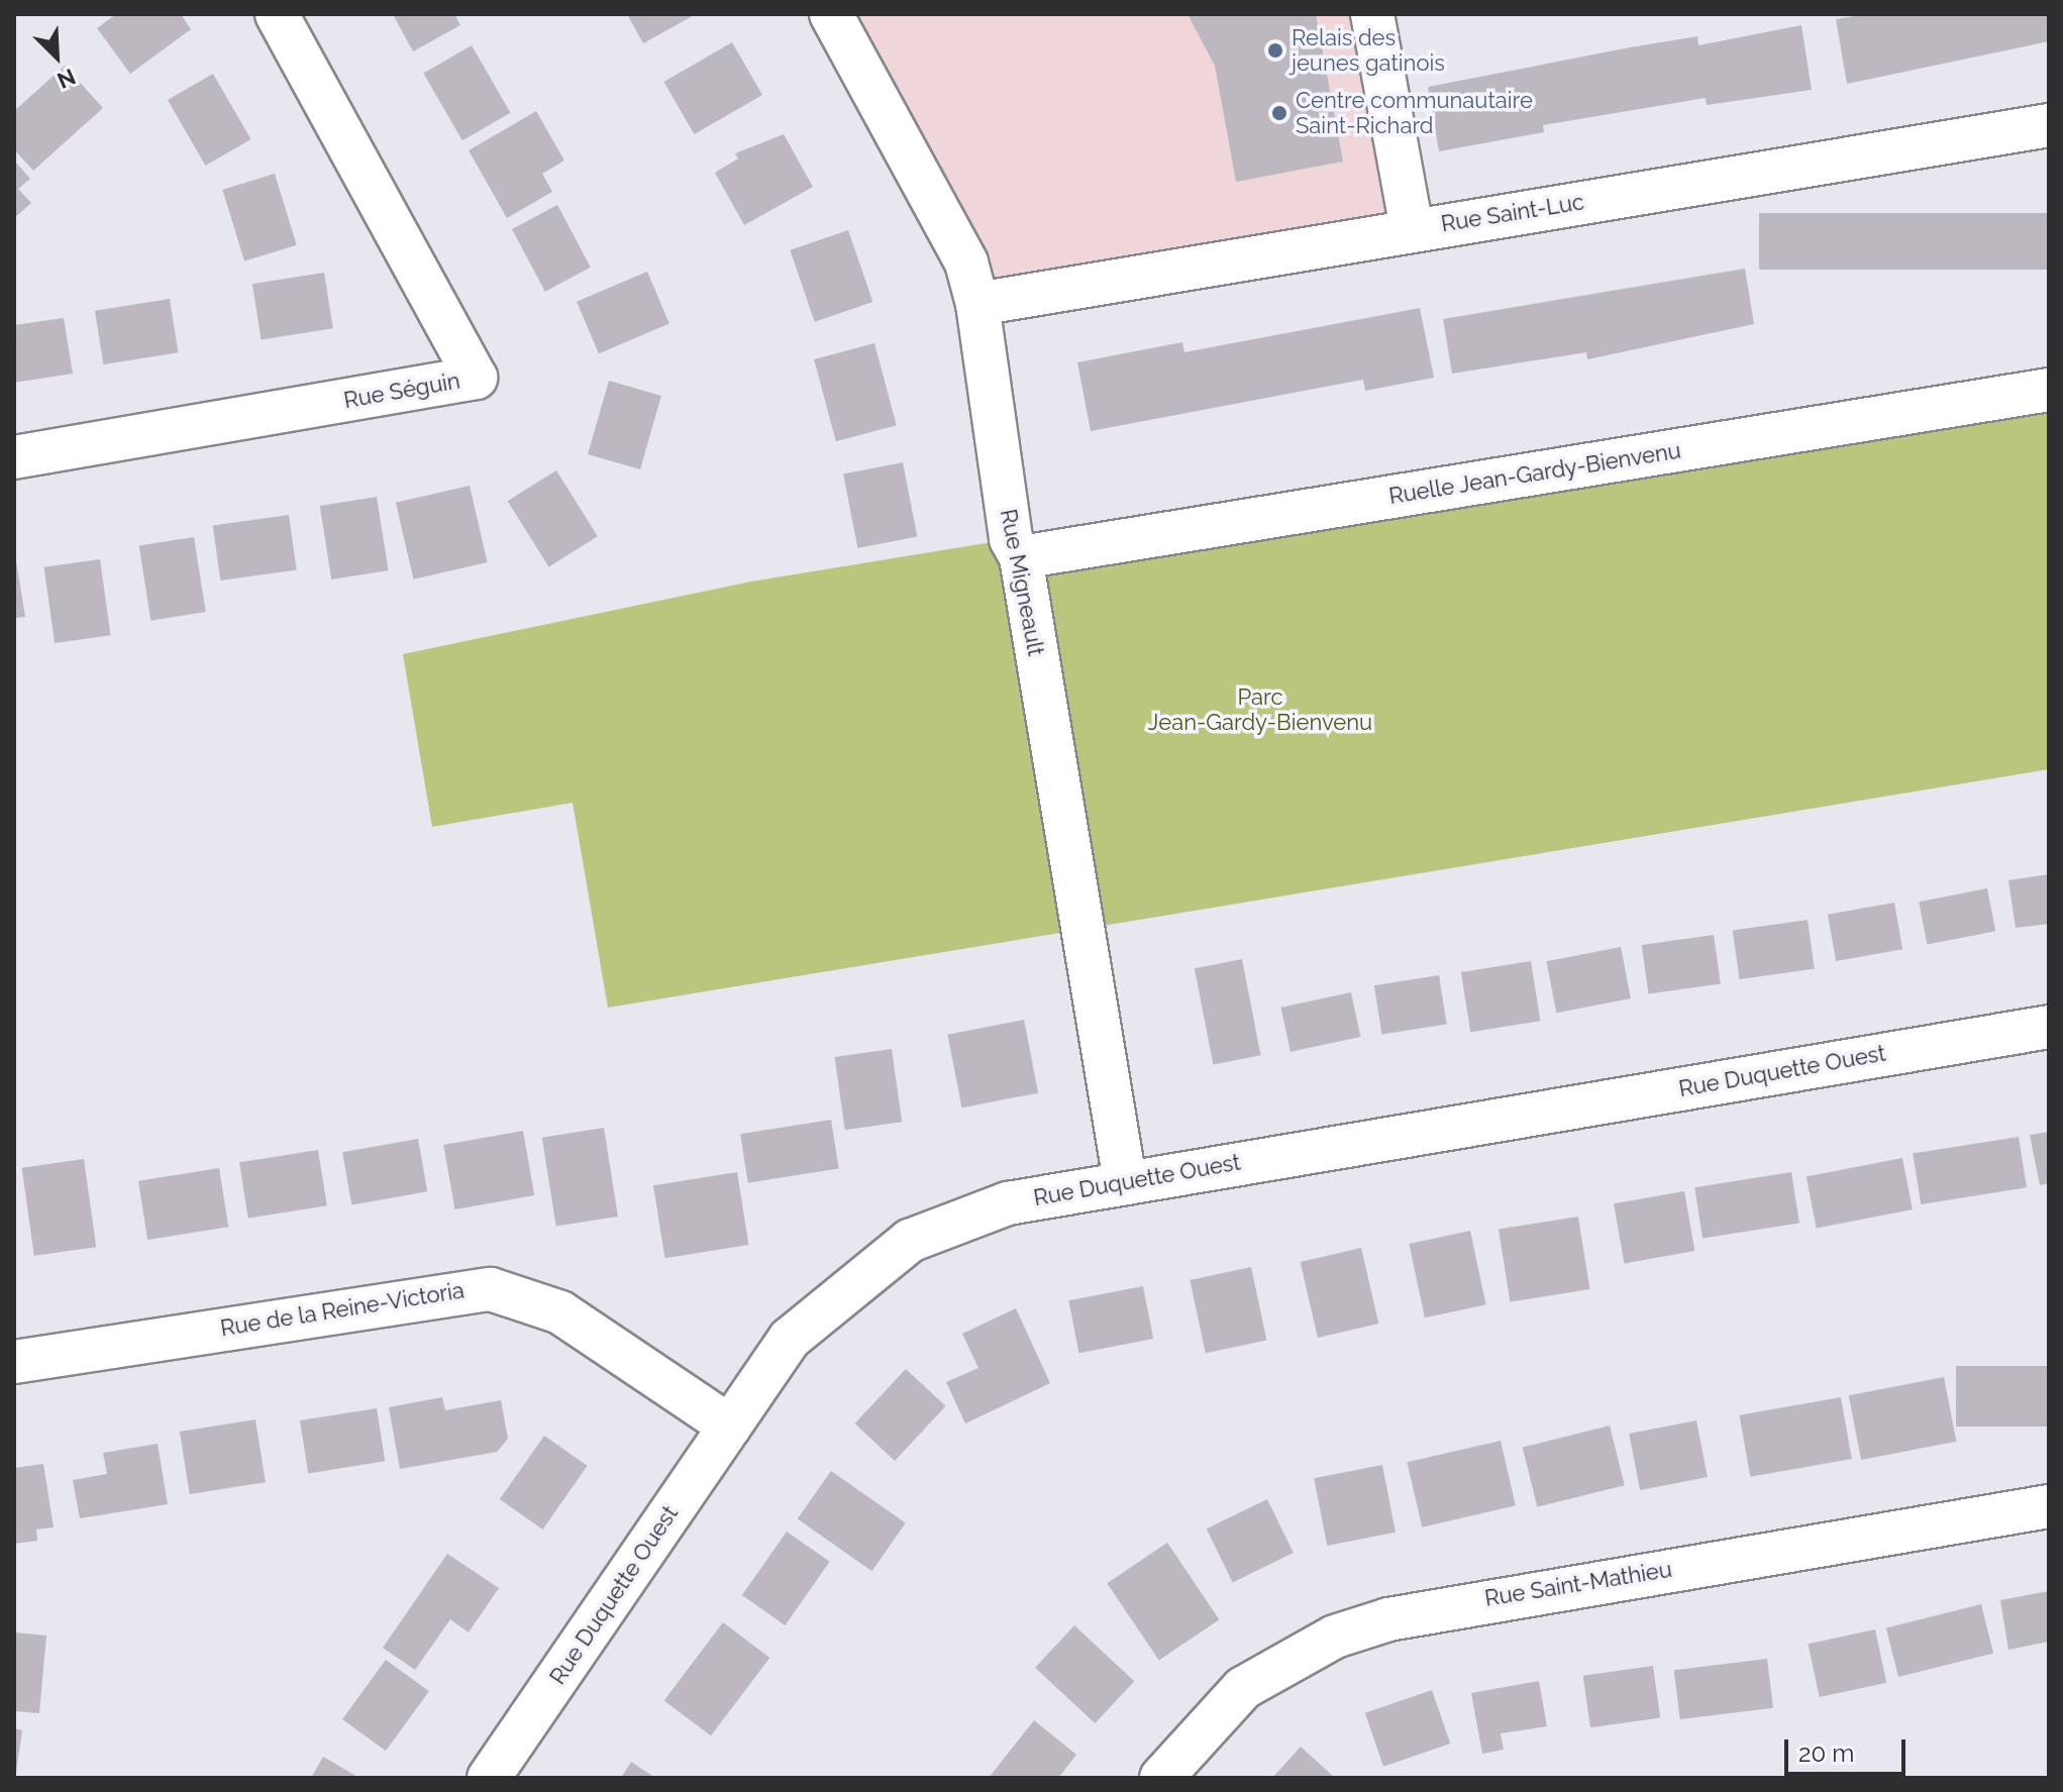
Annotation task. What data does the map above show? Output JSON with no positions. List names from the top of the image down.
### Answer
{
  "streets": {
    "street": [
      "Rue Saint-Luc",
      "Rue Séguin",
      "Ruelle Jean-Gardy-Bienvenu",
      "Rue Migneault",
      "Rue Duquette Ouest",
      "Rue de la Reine-Victoria",
      "Rue Saint-Mathieu"
    ]
  },
  "crossings": [
    ["Rue Saint-Luc", "Rue Migneault"],
    ["Ruelle Jean-Gardy-Bienvenu", "Rue Migneault"],
    ["Rue Migneault", "Rue Duquette Ouest"],
    ["Rue Duquette Ouest", "Rue de la Reine-Victoria"]
  ],
  "parks": ["Parc Jean-Gardy-Bienvenu"],
  "places": ["Relais des jeunes gatinois", "Centre communautaire Saint-Richard"],
  "scale_bar": "20 m",
  "north": "bottom right"
}
